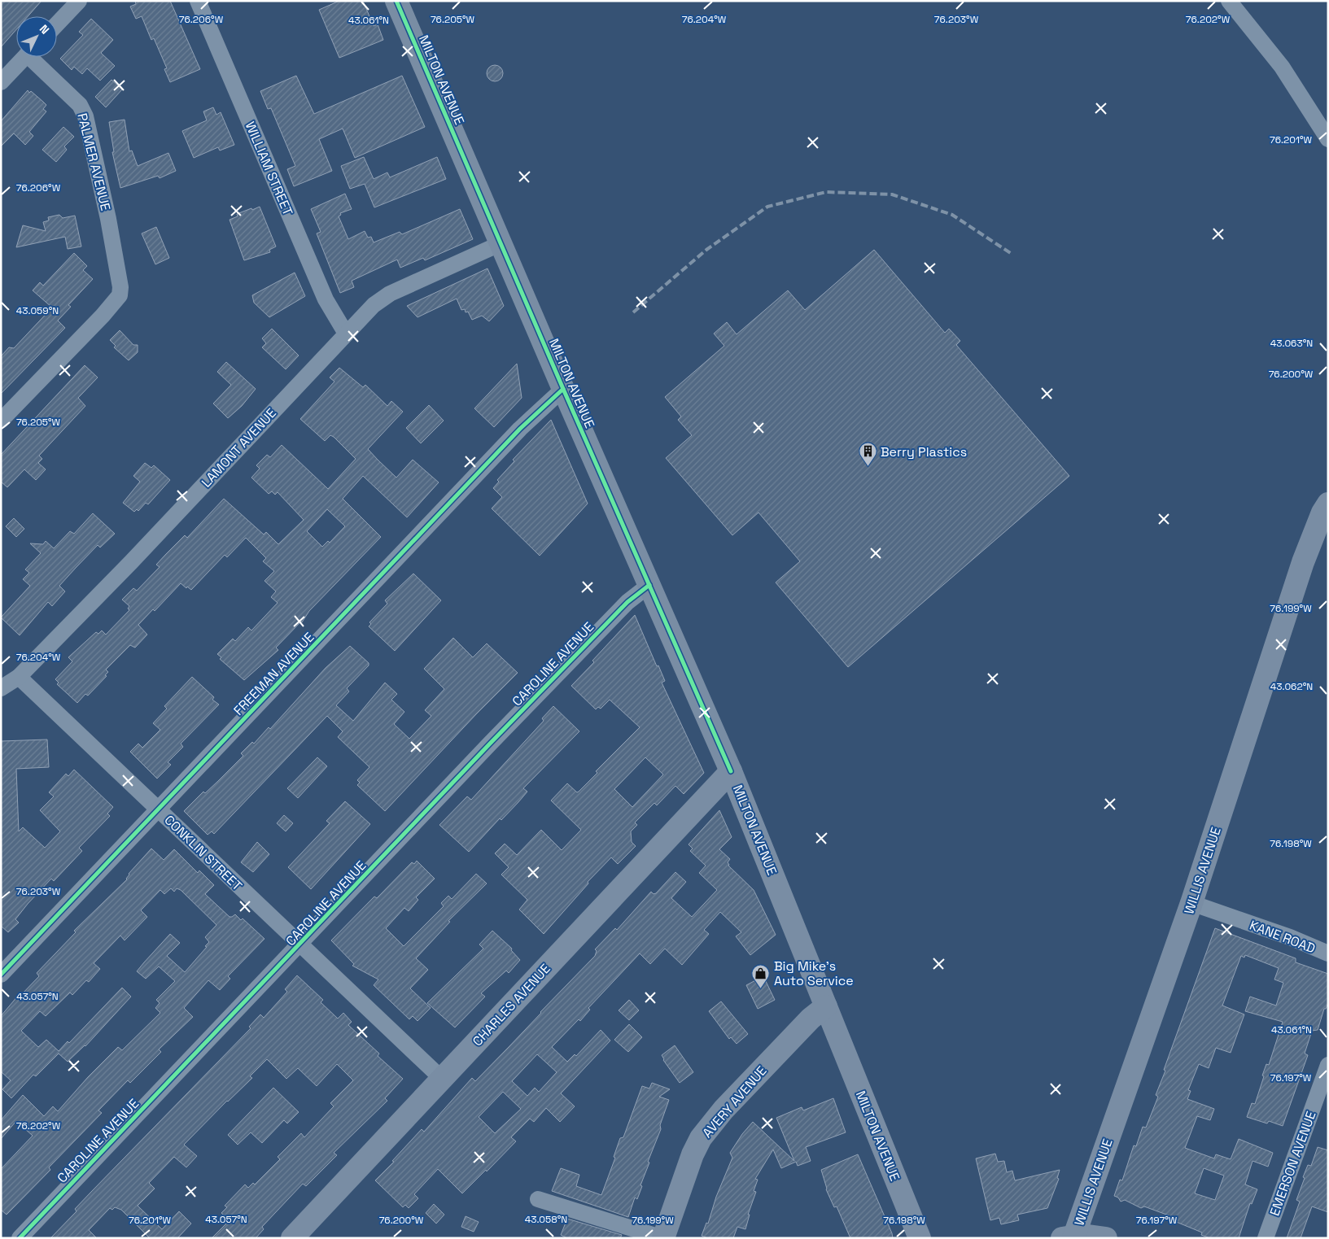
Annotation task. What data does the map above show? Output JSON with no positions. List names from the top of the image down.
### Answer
{
  "streets": {
    "main road": [
      "MILTON AVENUE",
      "WILLIS AVENUE",
      "CHARLES AVENUE",
      "AVERY AVENUE"
    ],
    "street": [
      "PALMER AVENUE",
      "WILLIAM STREET",
      "LAMONT AVENUE",
      "CAROLINE AVENUE",
      "FREEMAN AVENUE",
      "CONKLIN STREET",
      "KANE ROAD",
      "EMERSON AVENUE"
    ]
  },
  "crossings": [
    ["MILTON AVENUE", "LAMONT AVENUE"],
    ["MILTON AVENUE", "CAROLINE AVENUE"],
    ["MILTON AVENUE", "FREEMAN AVENUE"],
    ["MILTON AVENUE", "CHARLES AVENUE"],
    ["MILTON AVENUE", "AVERY AVENUE"],
    ["WILLIAM STREET", "LAMONT AVENUE"],
    ["LAMONT AVENUE", "CONKLIN STREET"],
    ["CAROLINE AVENUE", "CONKLIN STREET"],
    ["FREEMAN AVENUE", "CONKLIN STREET"],
    ["CONKLIN STREET", "CHARLES AVENUE"],
    ["WILLIS AVENUE", "KANE ROAD"]
  ],
  "places": {
    "building": ["Berry Plastics"],
    "shop": ["Big Mike's Auto Service"]
  },
  "north": "top right",
  "coordinates": [
    "76.202°W",
    "76.206°W",
    "76.205°W",
    "76.204°W",
    "76.203°W",
    "43.061°N",
    "76.201°W",
    "43.059°N",
    "43.063°N",
    "76.200°W",
    "76.199°W",
    "43.062°N",
    "76.198°W",
    "43.057°N",
    "76.197°W",
    "43.058°N"
  ]
}
